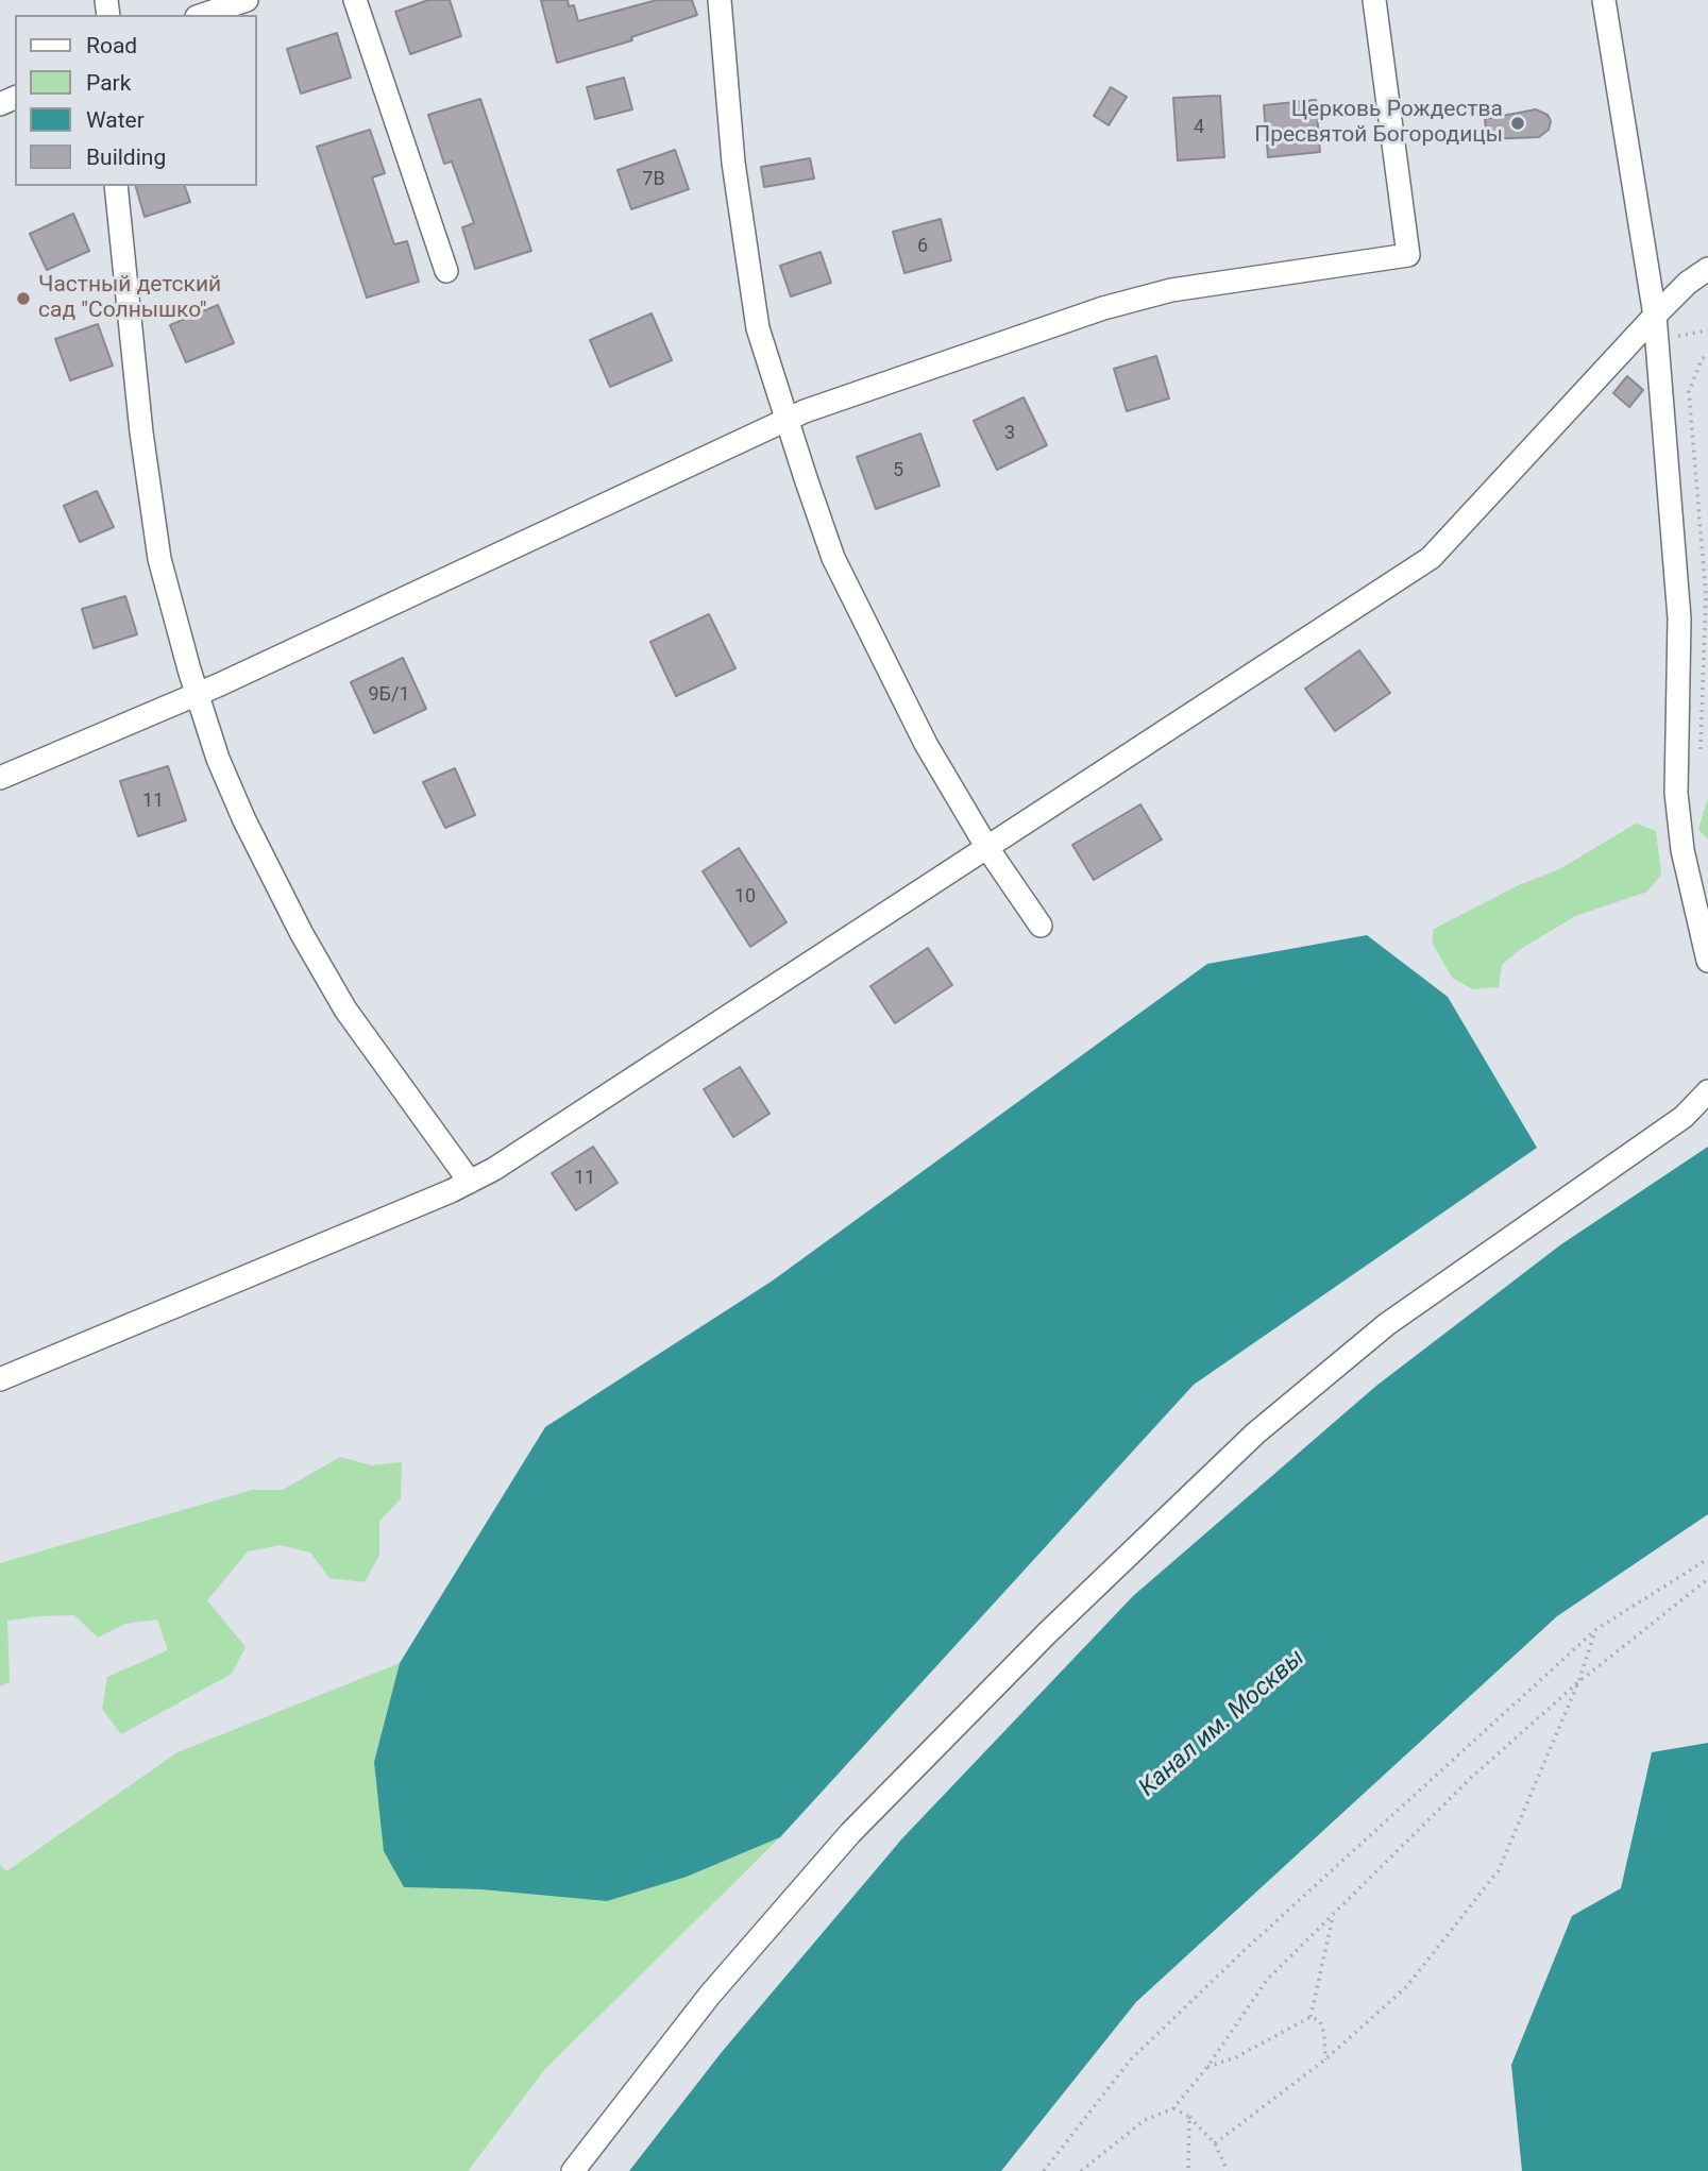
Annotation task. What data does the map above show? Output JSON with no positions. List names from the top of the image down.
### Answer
{
  "water": ["Канал им. Москвы"],
  "places": ["Церковь Рождества Пресвятой Богородицы", "Частный детский сад \"Солнышко\""],
  "house_numbers": [
    "4",
    "7В",
    "6",
    "3",
    "5",
    "9Б/1",
    "11",
    "10",
    "11"
  ],
  "legend": [
    "Road",
    "Park",
    "Water",
    "Building"
  ]
}
